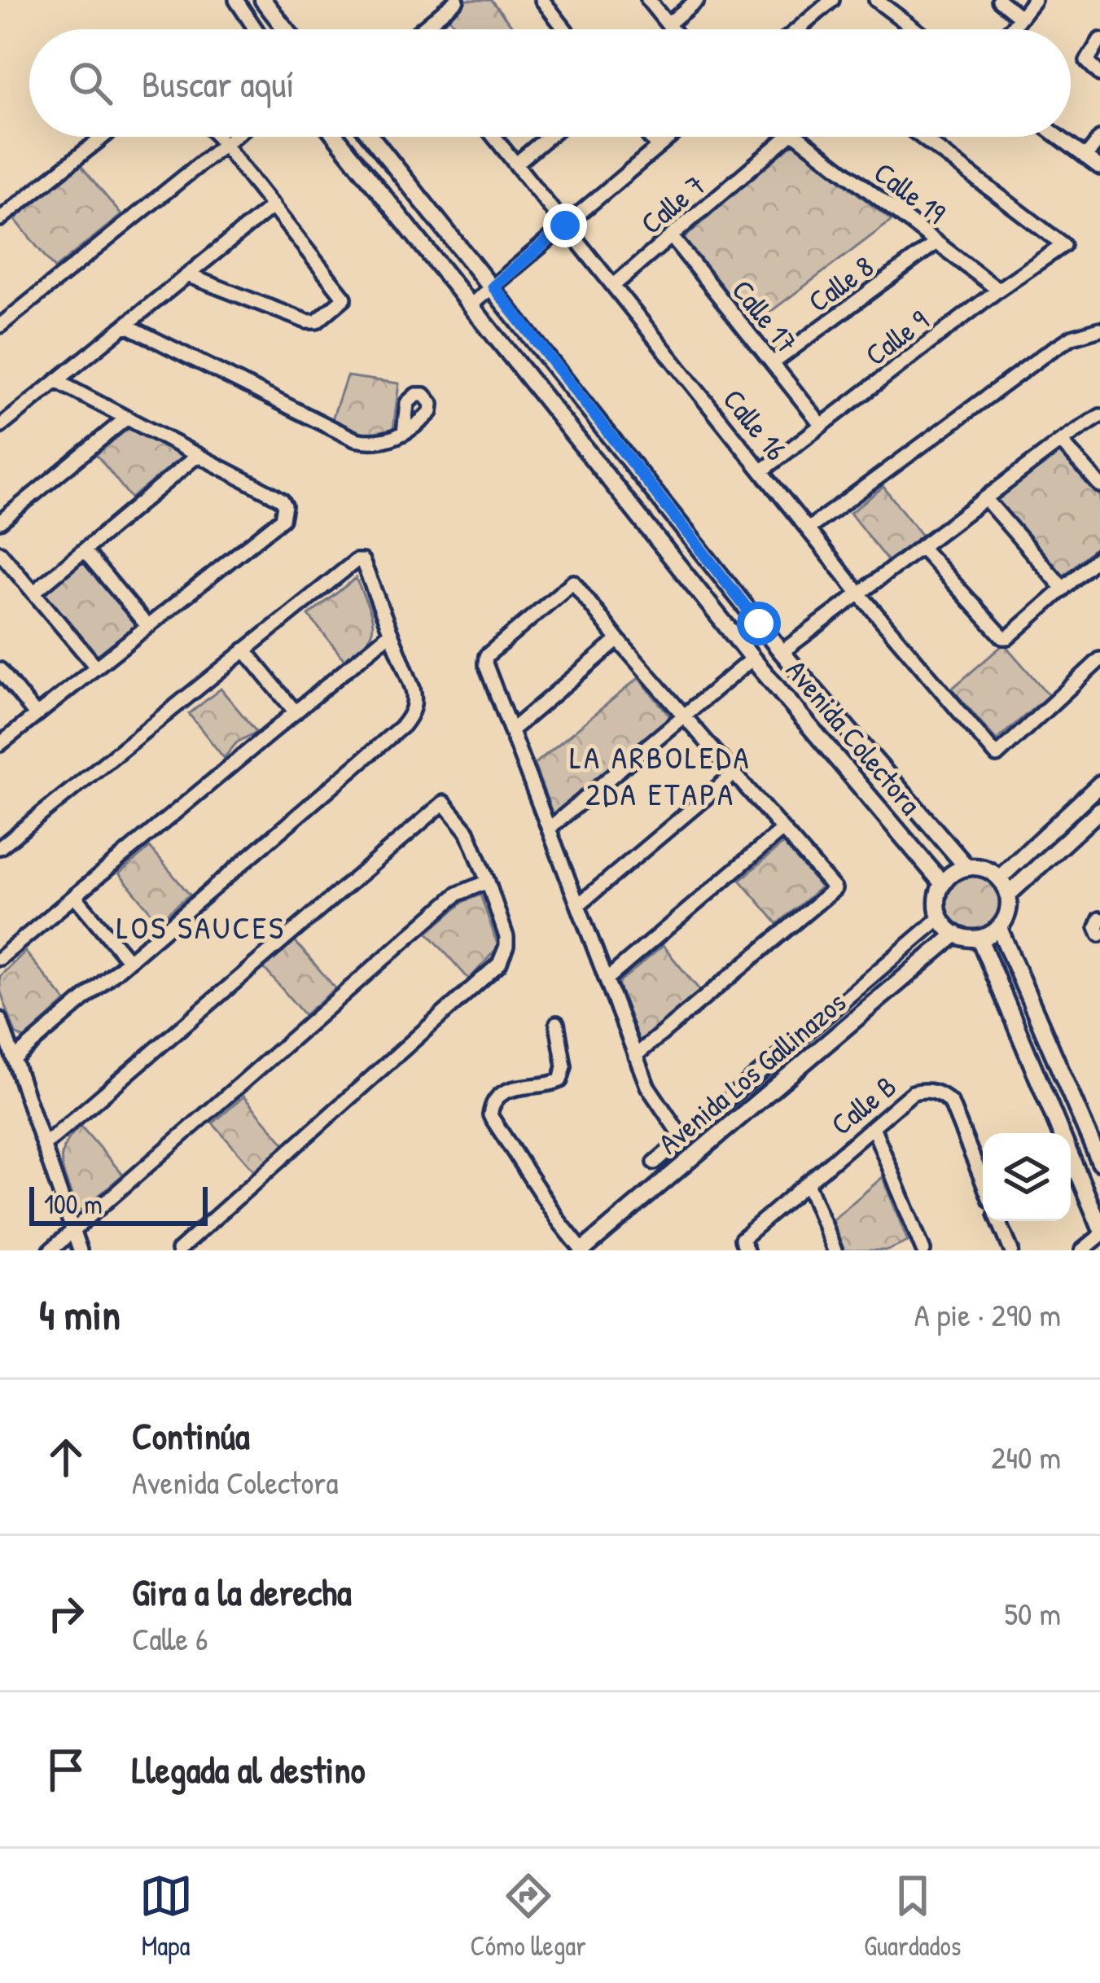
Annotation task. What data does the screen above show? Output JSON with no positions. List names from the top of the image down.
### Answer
{
  "streets": {
    "street": [
      "Calle 19",
      "Calle 7",
      "Calle 8",
      "Calle 17",
      "Calle 9",
      "Calle 16",
      "Avenida Colectora",
      "Avenida Los Gallinazos",
      "Calle B"
    ]
  },
  "crossings": [
    ["Calle 19", "Calle 8"],
    ["Calle 19", "Calle 9"],
    ["Calle 7", "Calle 17"],
    ["Calle 7", "Calle 16"],
    ["Calle 8", "Calle 17"],
    ["Calle 17", "Calle 9"],
    ["Calle 9", "Calle 16"],
    ["Avenida Colectora", "Avenida Los Gallinazos"]
  ],
  "districts": ["LA ARBOLEDA 2DA ETAPA", "LOS SAUCES"],
  "scale_bar": "100 m",
  "page": {
    "search": "Buscar aquí",
    "scale": "100 m",
    "heading": ["4 min", "A pie · 290 m"],
    "list": [
      ["Continúa", "Avenida Colectora", "240 m"],
      ["Gira a la derecha", "Calle 6", "50 m"],
      "Llegada al destino"
    ],
    "nav": ["Mapa", "Cómo llegar", "Guardados"]
  }
}
